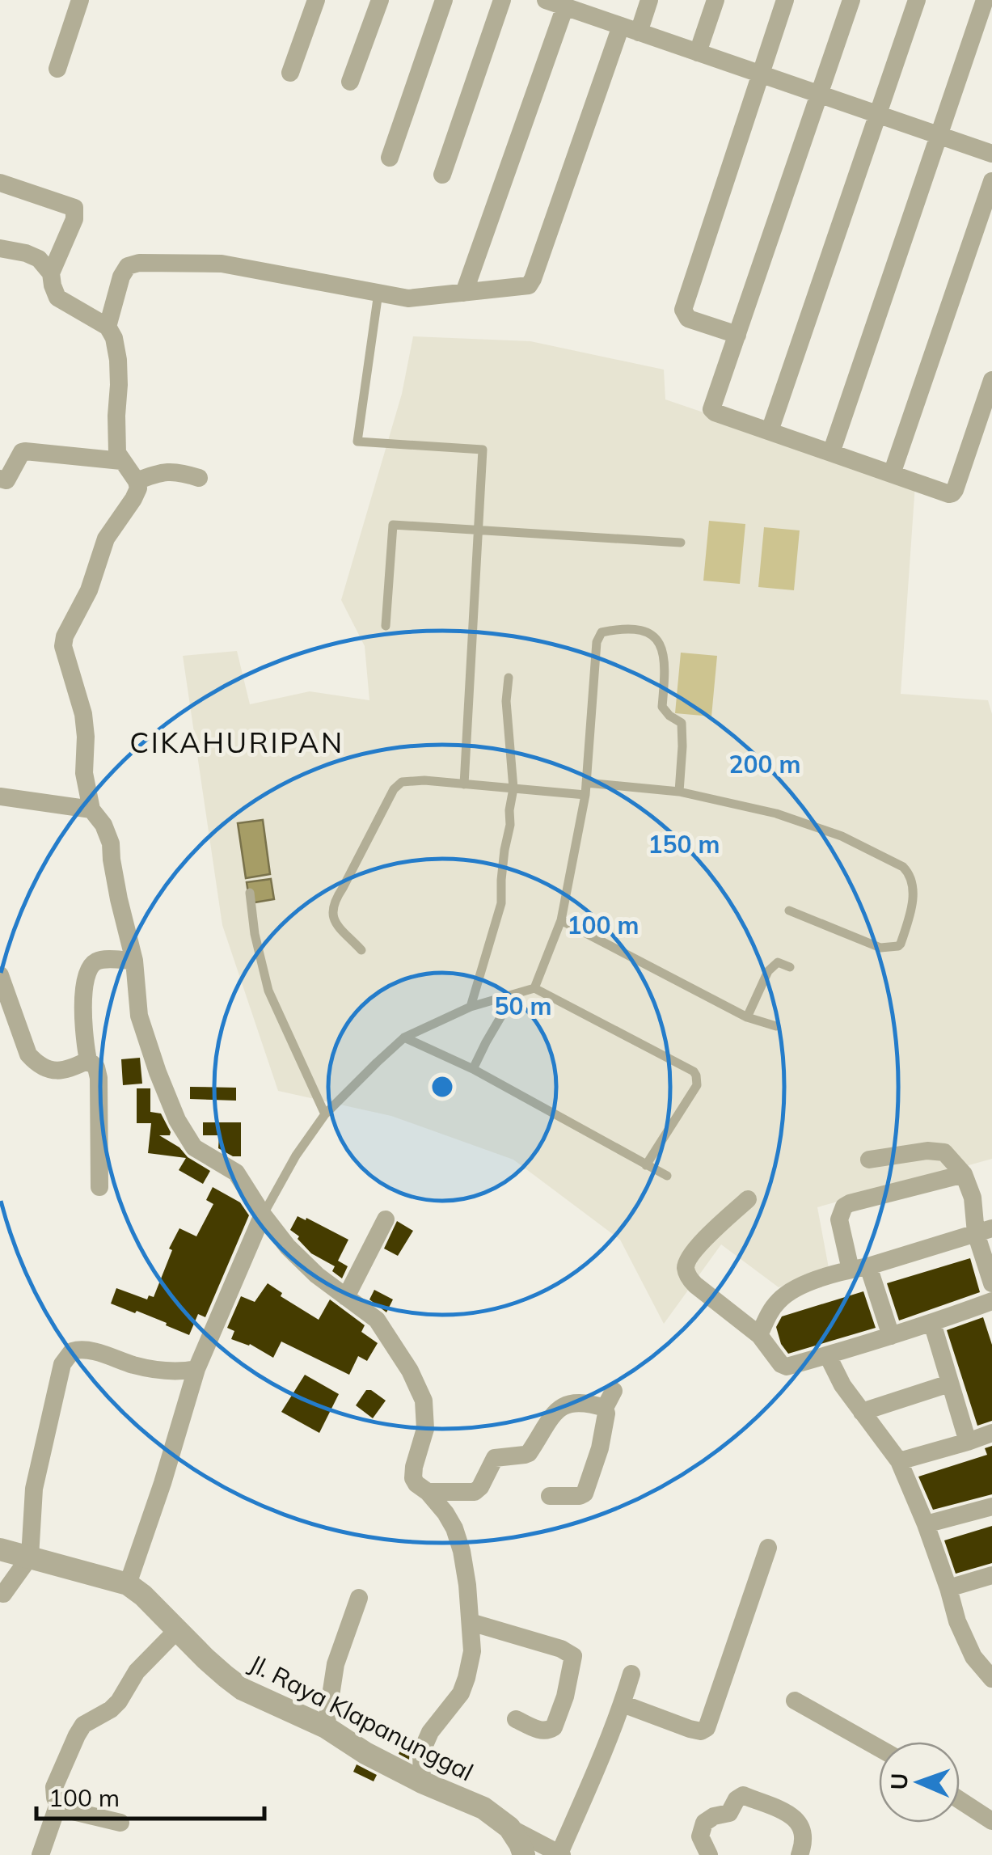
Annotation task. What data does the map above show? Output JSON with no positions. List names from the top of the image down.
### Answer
{
  "streets": {
    "street": ["Jl. Raya Klapanunggal"]
  },
  "districts": ["CIKAHURIPAN"],
  "scale_bar": "100 m",
  "north": "left",
  "rings": [
    "200 m",
    "150 m",
    "100 m",
    "50 m"
  ]
}
